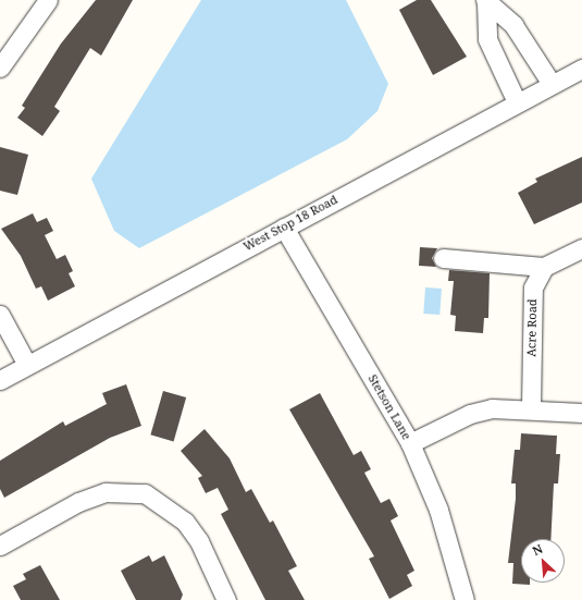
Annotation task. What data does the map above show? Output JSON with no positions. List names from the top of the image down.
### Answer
{
  "streets": {
    "street": ["West Stop 18 Road", "Acre Road", "Stetson Lane"]
  },
  "crossings": [
    ["West Stop 18 Road", "Stetson Lane"]
  ],
  "north": "top left"
}
